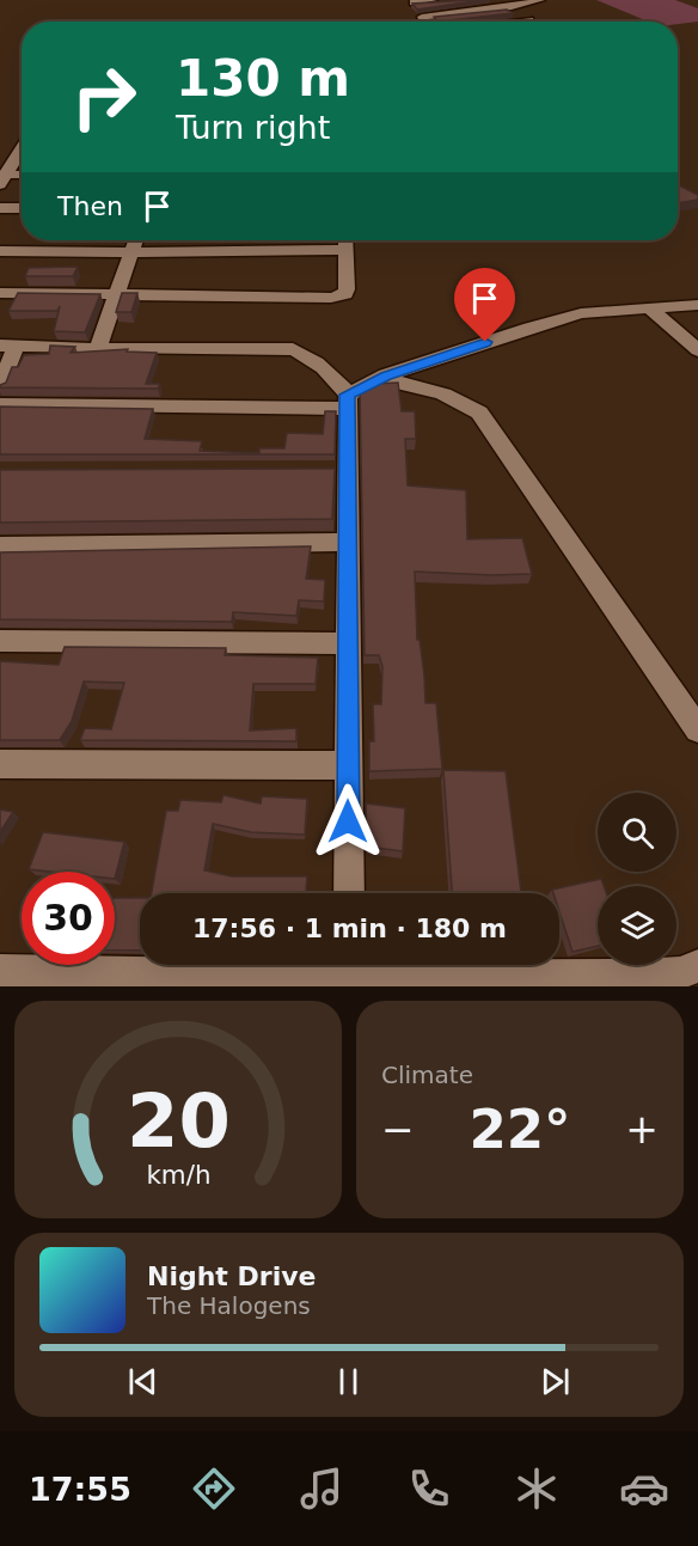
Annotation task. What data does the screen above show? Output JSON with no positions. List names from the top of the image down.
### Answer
{
  "page": {
    "turn": ["130 m", "Turn right"],
    "then": "Then",
    "limit": "30",
    "trip": "17:56 · 1 min · 180 m",
    "tile": "Climate",
    "heat": ["−", "22°", "+"],
    "song": ["Night Drive", "The Halogens"],
    "tabs": "17:55",
    "gauge": ["20", "km/h"]
  }
}
